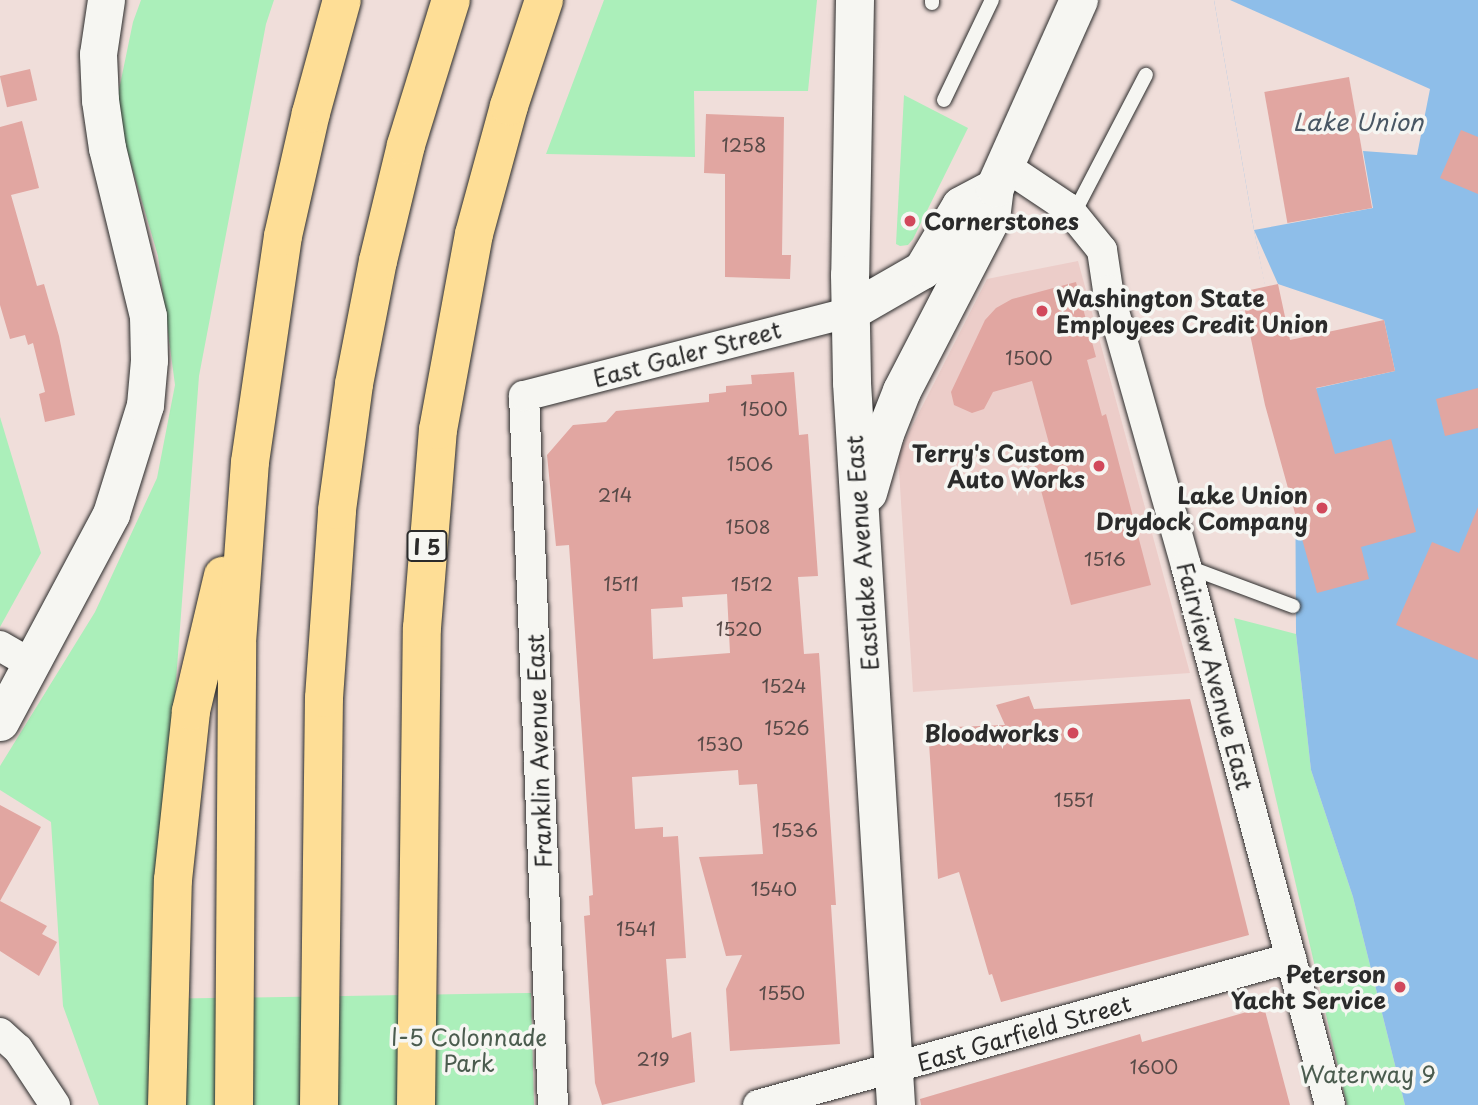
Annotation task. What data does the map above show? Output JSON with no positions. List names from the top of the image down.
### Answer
{
  "streets": {
    "highway": ["I 5"],
    "main road": ["Eastlake Avenue East"],
    "street": [
      "East Galer Street",
      "Fairview Avenue East",
      "Franklin Avenue East",
      "East Garfield Street"
    ]
  },
  "crossings": [
    ["East Galer Street", "Eastlake Avenue East"],
    ["East Galer Street", "Franklin Avenue East"],
    ["Eastlake Avenue East", "East Garfield Street"],
    ["Fairview Avenue East", "East Garfield Street"]
  ],
  "water": ["Lake Union"],
  "parks": ["I-5 Colonnade Park", "Waterway 9"],
  "places": [
    "Cornerstones",
    "Washington State Employees Credit Union",
    "Terry's Custom Auto Works",
    "Lake Union Drydock Company",
    "Bloodworks",
    "Peterson Yacht Service"
  ],
  "house_numbers": [
    "1258",
    "1500",
    "1500",
    "1506",
    "214",
    "1508",
    "1516",
    "1511",
    "1512",
    "1520",
    "1524",
    "1526",
    "1530",
    "1551",
    "1536",
    "1540",
    "1541",
    "1550",
    "219",
    "1600"
  ]
}
